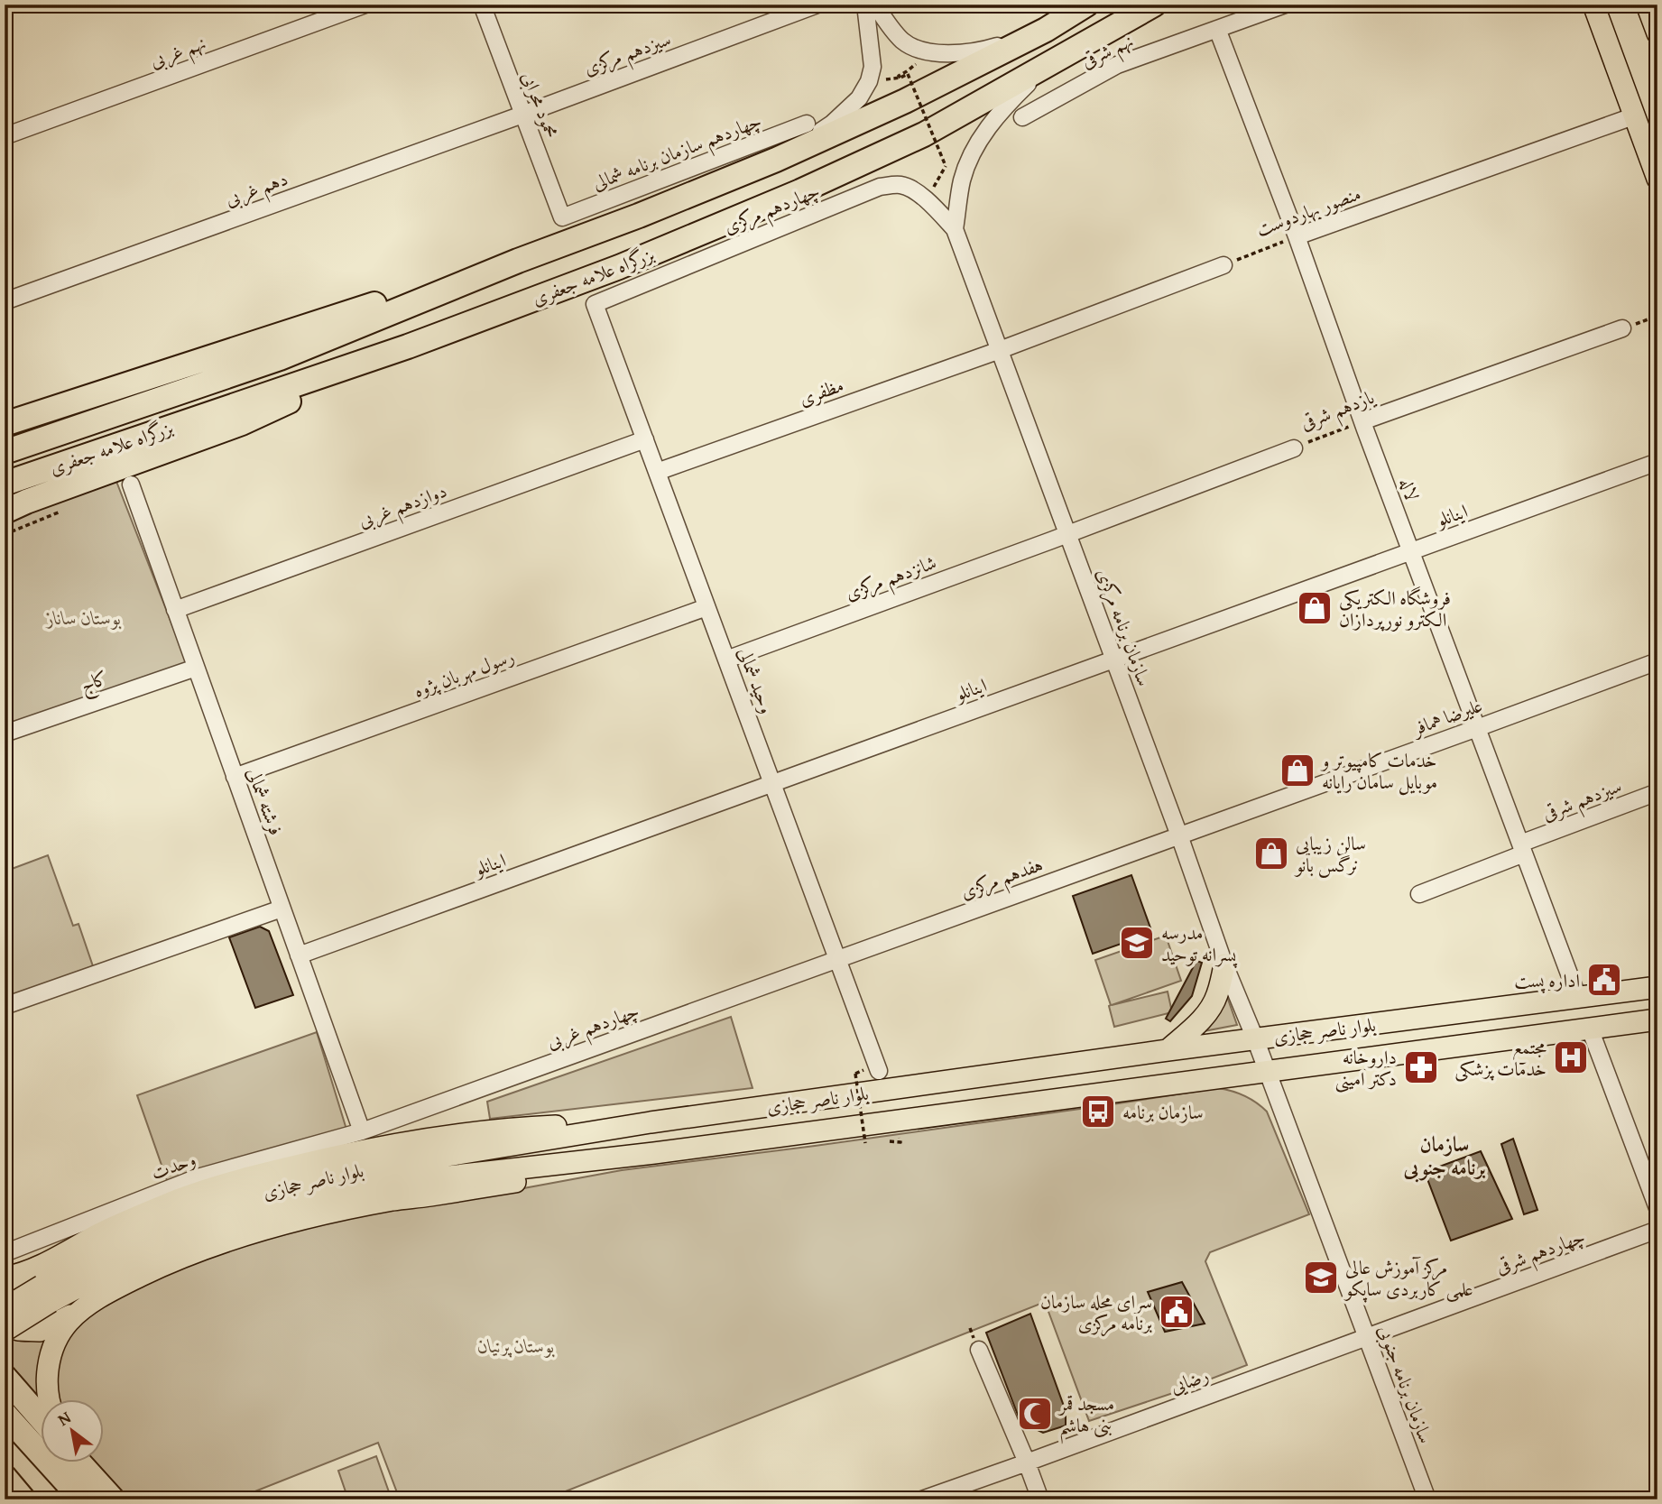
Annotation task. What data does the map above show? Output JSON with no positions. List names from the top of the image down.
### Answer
{
  "streets": {
    "highway": ["بزرگراه علامه جعفری"],
    "main road": ["بلوار ناصر حجازی"],
    "street": [
      "نهم شرقی",
      "نهم غربی",
      "سیزدهم مرکزی",
      "محمود محرابی",
      "چهاردهم سازمان برنامه شمالی",
      "دهم غربی",
      "چهاردهم مرکزی",
      "منصور بهاردوست",
      "مظفری",
      "یازدهم شرقی",
      "لاله",
      "دوازدهم غربی",
      "اینانلو",
      "شانزدهم مرکزی",
      "سازمان برنامه مرکزی",
      "رسول مهربان پژوه",
      "وحید شمالی",
      "کاج",
      "علیرضا همافر",
      "سیزدهم شرقی",
      "فرشته شمالی",
      "هفدهم مرکزی",
      "چهاردهم غربی",
      "وحدت",
      "چهاردهم شرقی",
      "رضایی",
      "سازمان برنامه جنوبی"
    ]
  },
  "crossings": [
    ["نهم شرقی", "لاله"],
    ["سیزدهم مرکزی", "محمود محرابی"],
    ["سیزدهم مرکزی", "دهم غربی"],
    ["محمود محرابی", "چهاردهم سازمان برنامه شمالی"],
    ["محمود محرابی", "دهم غربی"],
    ["چهاردهم مرکزی", "سازمان برنامه مرکزی"],
    ["چهاردهم مرکزی", "وحید شمالی"],
    ["منصور بهاردوست", "لاله"],
    ["مظفری", "سازمان برنامه مرکزی"],
    ["مظفری", "وحید شمالی"],
    ["یازدهم شرقی", "لاله"],
    ["یازدهم شرقی", "شانزدهم مرکزی"],
    ["یازدهم شرقی", "سازمان برنامه مرکزی"],
    ["لاله", "اینانلو"],
    ["لاله", "علیرضا همافر"],
    ["لاله", "سیزدهم شرقی"],
    ["لاله", "بلوار ناصر حجازی"],
    ["دوازدهم غربی", "وحید شمالی"],
    ["دوازدهم غربی", "فرشته شمالی"],
    ["اینانلو", "سازمان برنامه مرکزی"],
    ["اینانلو", "وحید شمالی"],
    ["اینانلو", "فرشته شمالی"],
    ["شانزدهم مرکزی", "سازمان برنامه مرکزی"],
    ["شانزدهم مرکزی", "وحید شمالی"],
    ["سازمان برنامه مرکزی", "علیرضا همافر"],
    ["سازمان برنامه مرکزی", "هفدهم مرکزی"],
    ["سازمان برنامه مرکزی", "بلوار ناصر حجازی"],
    ["سازمان برنامه مرکزی", "سازمان برنامه جنوبی"],
    ["رسول مهربان پژوه", "وحید شمالی"],
    ["رسول مهربان پژوه", "فرشته شمالی"],
    ["وحید شمالی", "هفدهم مرکزی"],
    ["وحید شمالی", "چهاردهم غربی"],
    ["کاج", "فرشته شمالی"],
    ["علیرضا همافر", "هفدهم مرکزی"],
    ["فرشته شمالی", "چهاردهم غربی"],
    ["فرشته شمالی", "وحدت"],
    ["هفدهم مرکزی", "چهاردهم غربی"],
    ["چهاردهم غربی", "وحدت"],
    ["بلوار ناصر حجازی", "سازمان برنامه جنوبی"],
    ["چهاردهم شرقی", "رضایی"],
    ["چهاردهم شرقی", "سازمان برنامه جنوبی"],
    ["رضایی", "سازمان برنامه جنوبی"]
  ],
  "districts": ["سازمان برنامه جنوبی"],
  "parks": ["بوستان ساناز", "بوستان پرنیان"],
  "places": {
    "shop": ["فروشگاه الکتریکی الکترو نورپردازان", "خدمات کامپیوتر و موبایل سامان رایانه", "سالن زیبایی نرگس بانو"],
    "school or university": ["مدرسه پسرانه توحید", "مرکز آموزش عالی علمی کاربردی ساپکو"],
    "public building": ["اداره پست", "سرای محله سازمان برنامه مرکزی"],
    "hospital": ["مجتمع خدمات پزشکی"],
    "pharmacy": ["داروخانه دکتر امینی"],
    "bus stop": ["سازمان برنامه"],
    "mosque": ["مسجد قمر بنی هاشم"]
  },
  "north": "top left"
}
